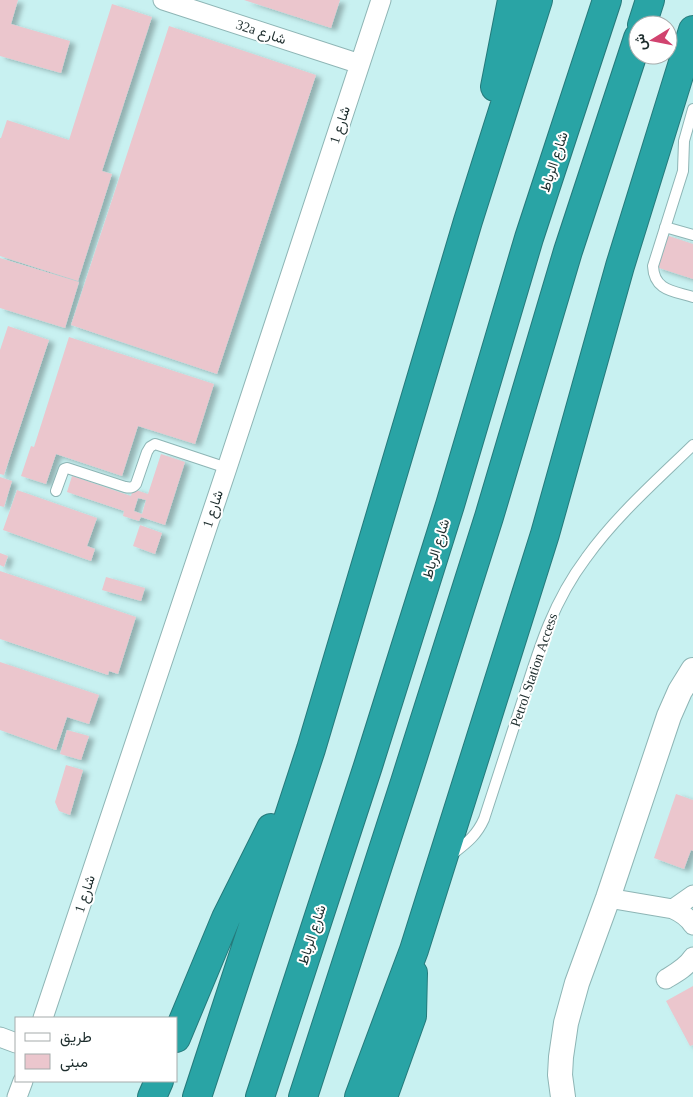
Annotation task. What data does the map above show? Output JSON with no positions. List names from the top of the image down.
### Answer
{
  "streets": {
    "highway": ["شارع الرباط"],
    "street": ["32a شارع", "شارع 1"],
    "lane": ["Petrol Station Access"]
  },
  "crossings": [
    ["32a شارع", "شارع 1"]
  ],
  "legend": ["طريق", "مبنى"],
  "north": "left"
}
